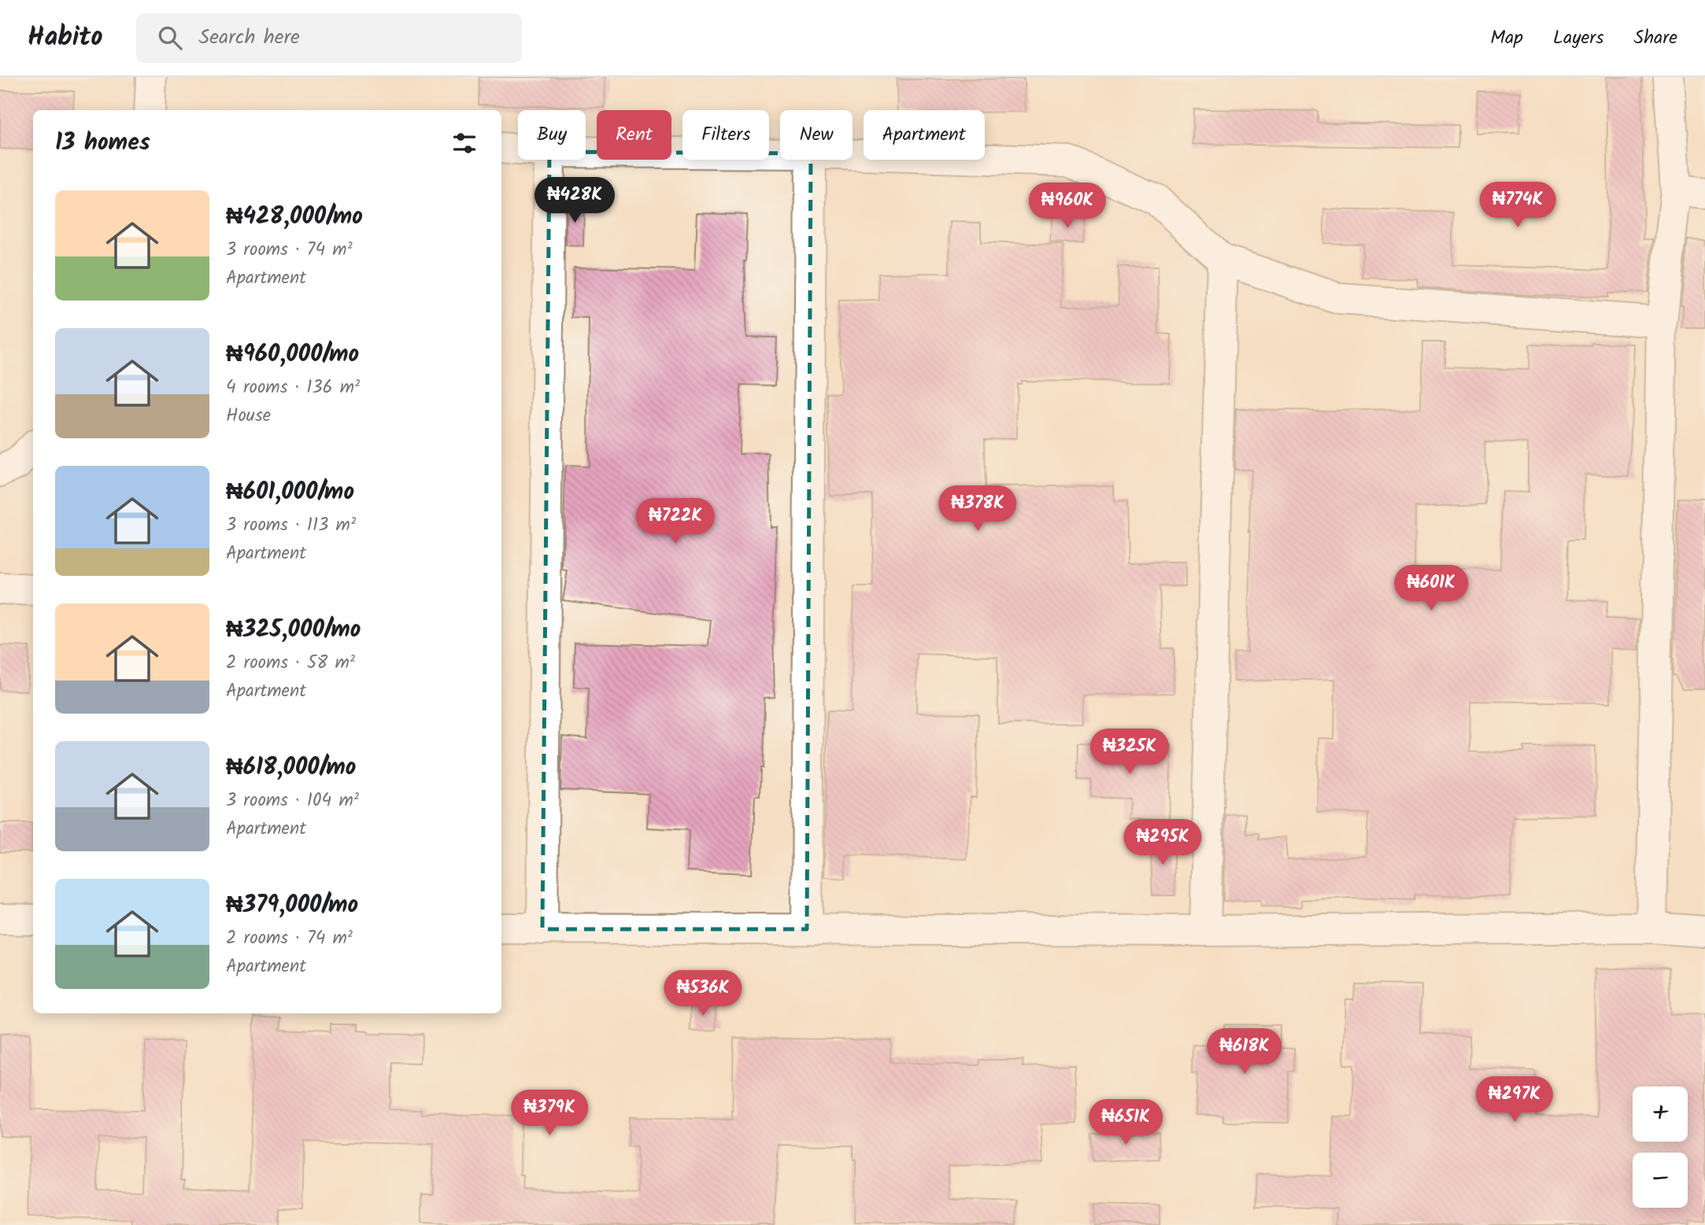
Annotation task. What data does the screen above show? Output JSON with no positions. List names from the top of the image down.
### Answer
{
  "page": {
    "header": "Habito",
    "search": "Search here",
    "nav": ["Map", "Layers", "Share"],
    "chip": [
      "Buy",
      "Rent",
      "Filters",
      "New",
      "Apartment"
    ],
    "heading": "13 homes",
    "list": [
      {
        "name": "₦428,000/mo",
        "note": "3 rooms · 74 m² · Apartment"
      },
      {
        "name": "₦960,000/mo",
        "note": "4 rooms · 136 m² · House"
      },
      {
        "name": "₦601,000/mo",
        "note": "3 rooms · 113 m² · Apartment"
      },
      {
        "name": "₦325,000/mo",
        "note": "2 rooms · 58 m² · Apartment"
      },
      {
        "name": "₦618,000/mo",
        "note": "3 rooms · 104 m² · Apartment"
      },
      {
        "name": "₦379,000/mo",
        "note": "2 rooms · 74 m² · Apartment"
      }
    ],
    "price": [
      "₦428K",
      "₦774K",
      "₦960K",
      "₦378K",
      "₦722K",
      "₦601K",
      "₦325K",
      "₦295K",
      "₦536K",
      "₦618K",
      "₦297K",
      "₦379K",
      "₦651K"
    ],
    "map_buttons": ["+", "−"]
  }
}
